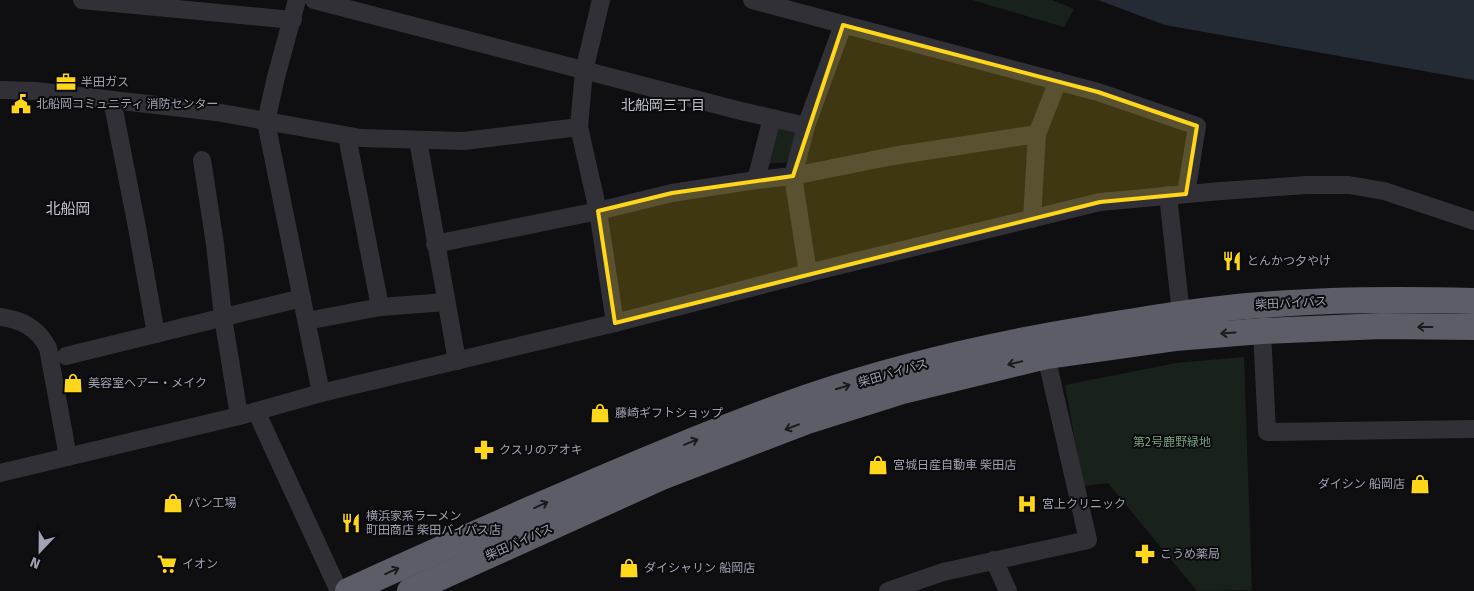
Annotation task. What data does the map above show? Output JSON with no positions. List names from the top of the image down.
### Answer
{
  "streets": {
    "highway": ["柴田バイパス"]
  },
  "districts": ["北船岡三丁目", "北船岡"],
  "parks": ["第2号鹿野緑地"],
  "places": {
    "office": ["半田ガス"],
    "public building": ["北船岡コミュニティ 消防センター"],
    "restaurant": ["とんかつ夕やけ", "横浜家系ラーメン 町田商店 柴田バイパス店"],
    "shop": [
      "美容室ヘアー・メイク",
      "藤崎ギフトショップ",
      "宮城日産自動車 柴田店",
      "ダイシン 船岡店",
      "パン工場",
      "ダイシャリン 船岡店"
    ],
    "pharmacy": ["クスリのアオキ", "こうめ薬局"],
    "hospital": ["宮上クリニック"],
    "supermarket": ["イオン"]
  },
  "north": "bottom"
}
